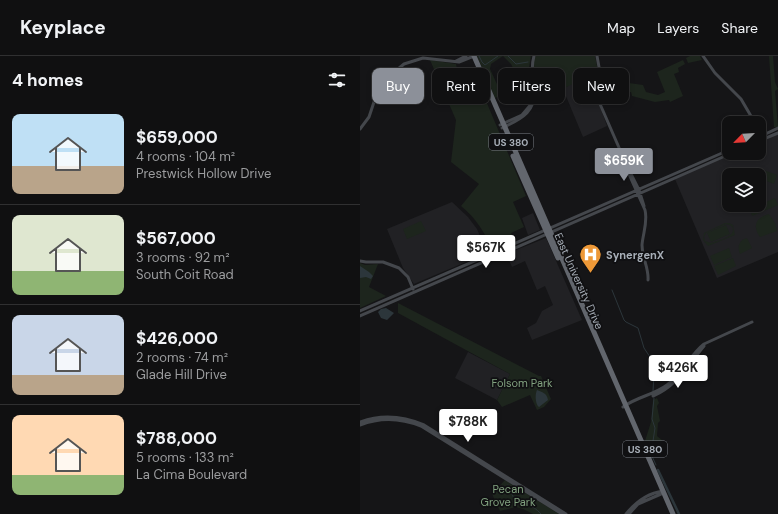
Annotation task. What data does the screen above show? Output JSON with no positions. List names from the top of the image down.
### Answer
{
  "streets": {
    "highway": ["US 380"]
  },
  "parks": ["Folsom Park", "Pecan Grove Park"],
  "places": {
    "hospital": ["SynergenX"]
  },
  "north": "bottom left",
  "page": {
    "header": "Keyplace",
    "nav": ["Map", "Layers", "Share"],
    "heading": "4 homes",
    "chip": [
      "Buy",
      "Rent",
      "Filters",
      "New"
    ],
    "list": [
      {
        "name": "$659,000",
        "note": "4 rooms · 104 m² · Prestwick Hollow Drive"
      },
      {
        "name": "$567,000",
        "note": "3 rooms · 92 m² · South Coit Road"
      },
      {
        "name": "$426,000",
        "note": "2 rooms · 74 m² · Glade Hill Drive"
      },
      {
        "name": "$788,000",
        "note": "5 rooms · 133 m² · La Cima Boulevard"
      }
    ],
    "price": [
      "$659K",
      "$567K",
      "$426K",
      "$788K"
    ]
  }
}
